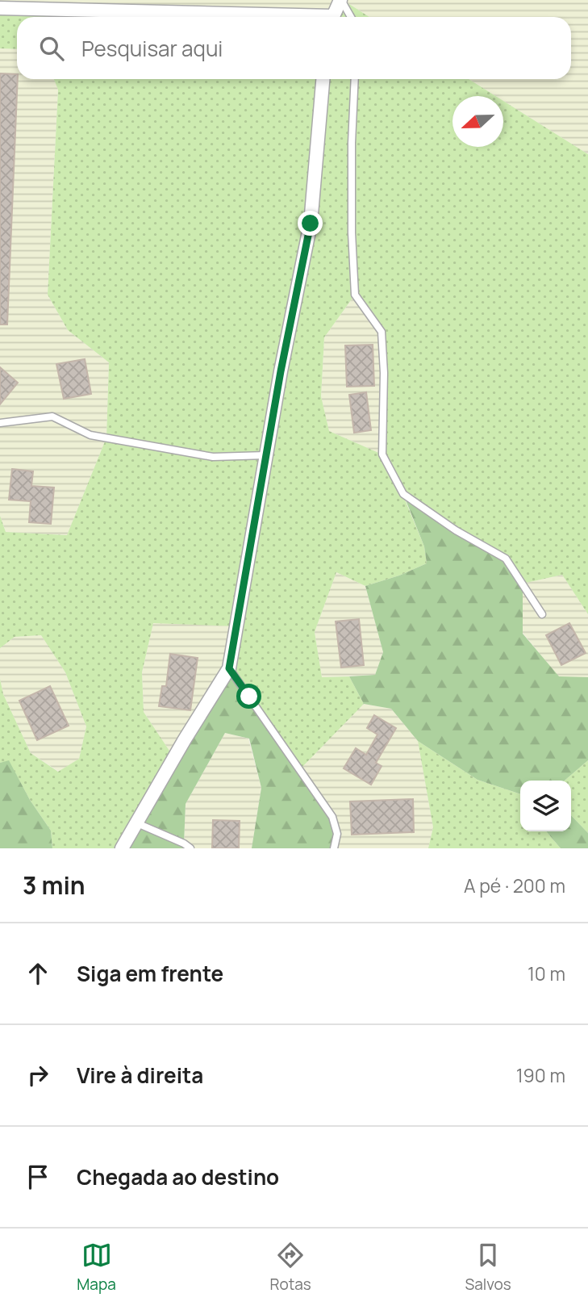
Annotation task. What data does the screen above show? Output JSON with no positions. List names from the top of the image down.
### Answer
{
  "north": "left",
  "page": {
    "search": "Pesquisar aqui",
    "heading": ["3 min", "A pé · 200 m"],
    "list": [
      ["Siga em frente", "10 m"],
      ["Vire à direita", "190 m"],
      "Chegada ao destino"
    ],
    "nav": ["Mapa", "Rotas", "Salvos"]
  }
}
